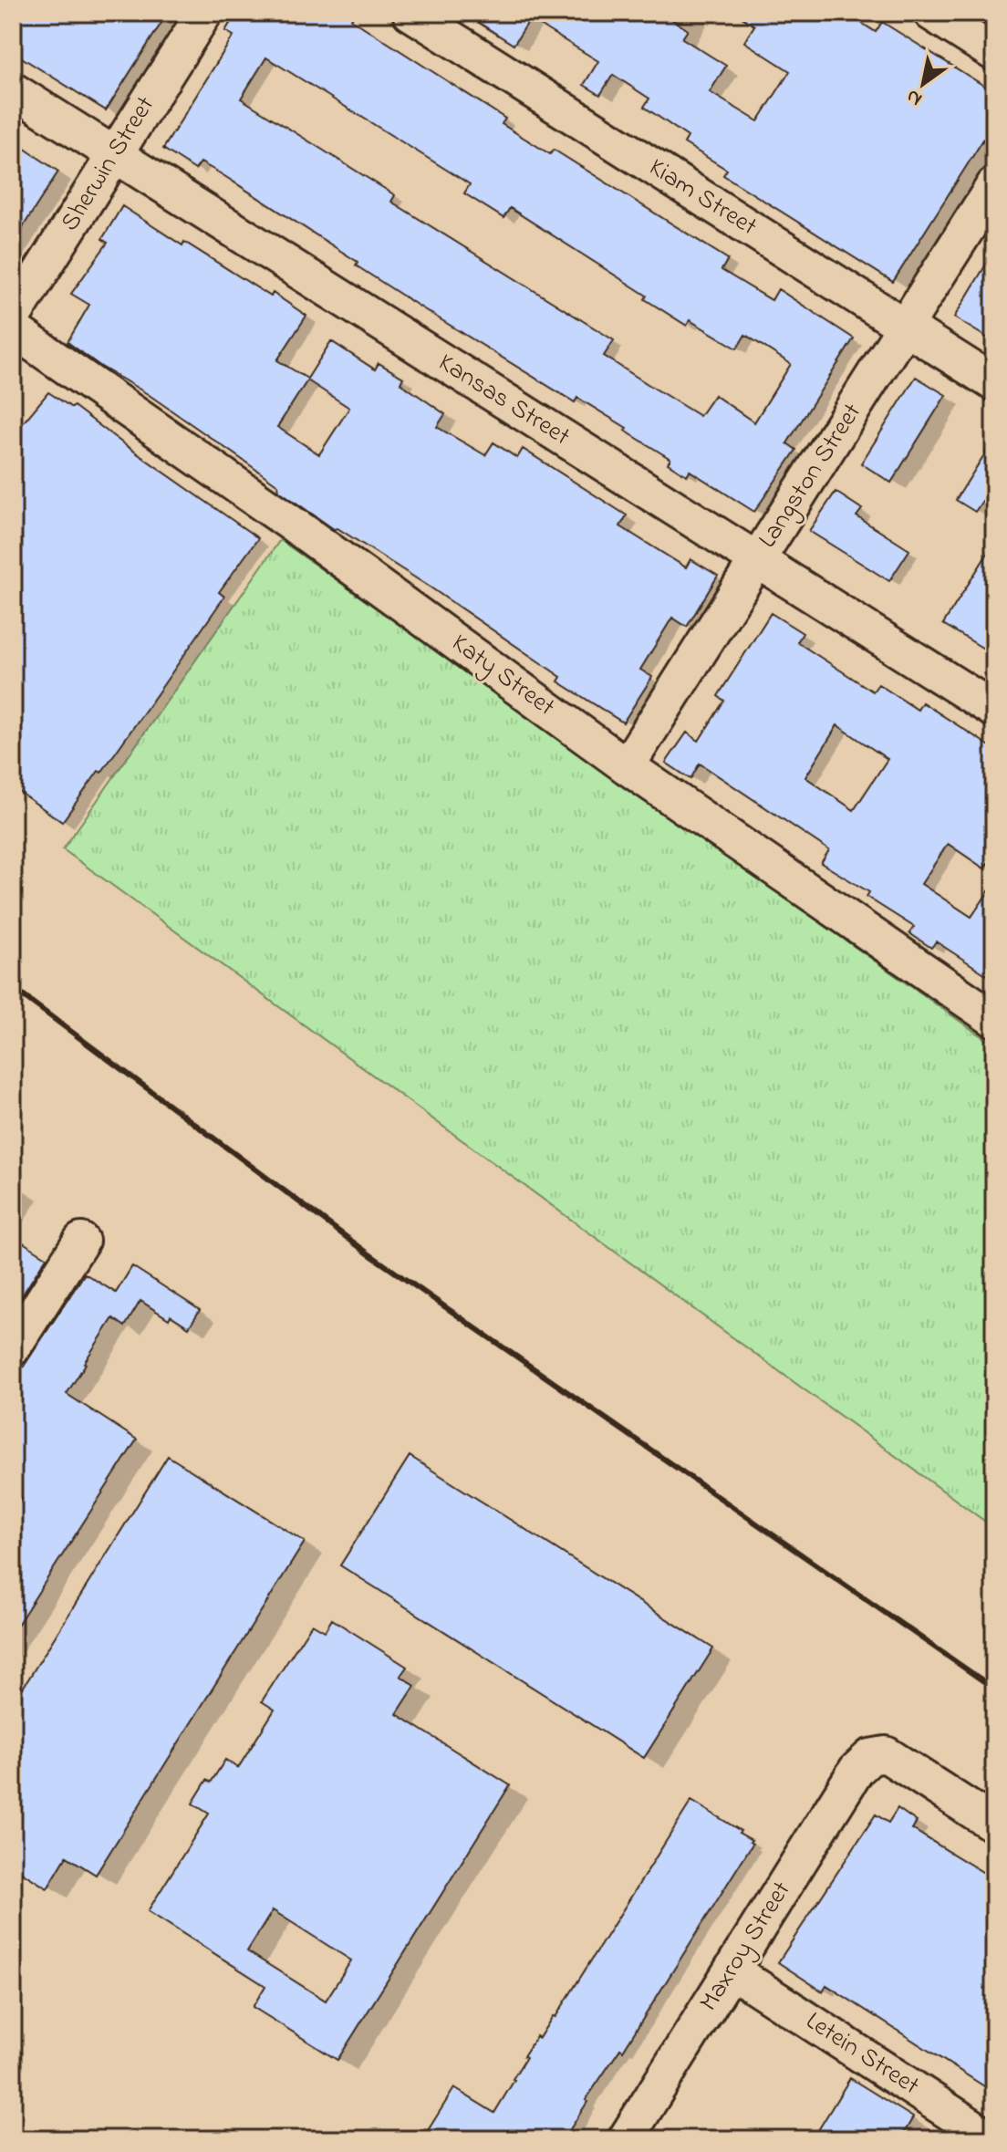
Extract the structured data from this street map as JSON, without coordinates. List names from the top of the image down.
{
  "streets": {
    "street": [
      "Sherwin Street",
      "Kiam Street",
      "Kansas Street",
      "Langston Street",
      "Katy Street",
      "Maxroy Street",
      "Letein Street"
    ]
  },
  "crossings": [
    ["Sherwin Street", "Kansas Street"],
    ["Kiam Street", "Langston Street"],
    ["Kansas Street", "Langston Street"],
    ["Langston Street", "Katy Street"],
    ["Maxroy Street", "Letein Street"]
  ],
  "north": "bottom left"
}
